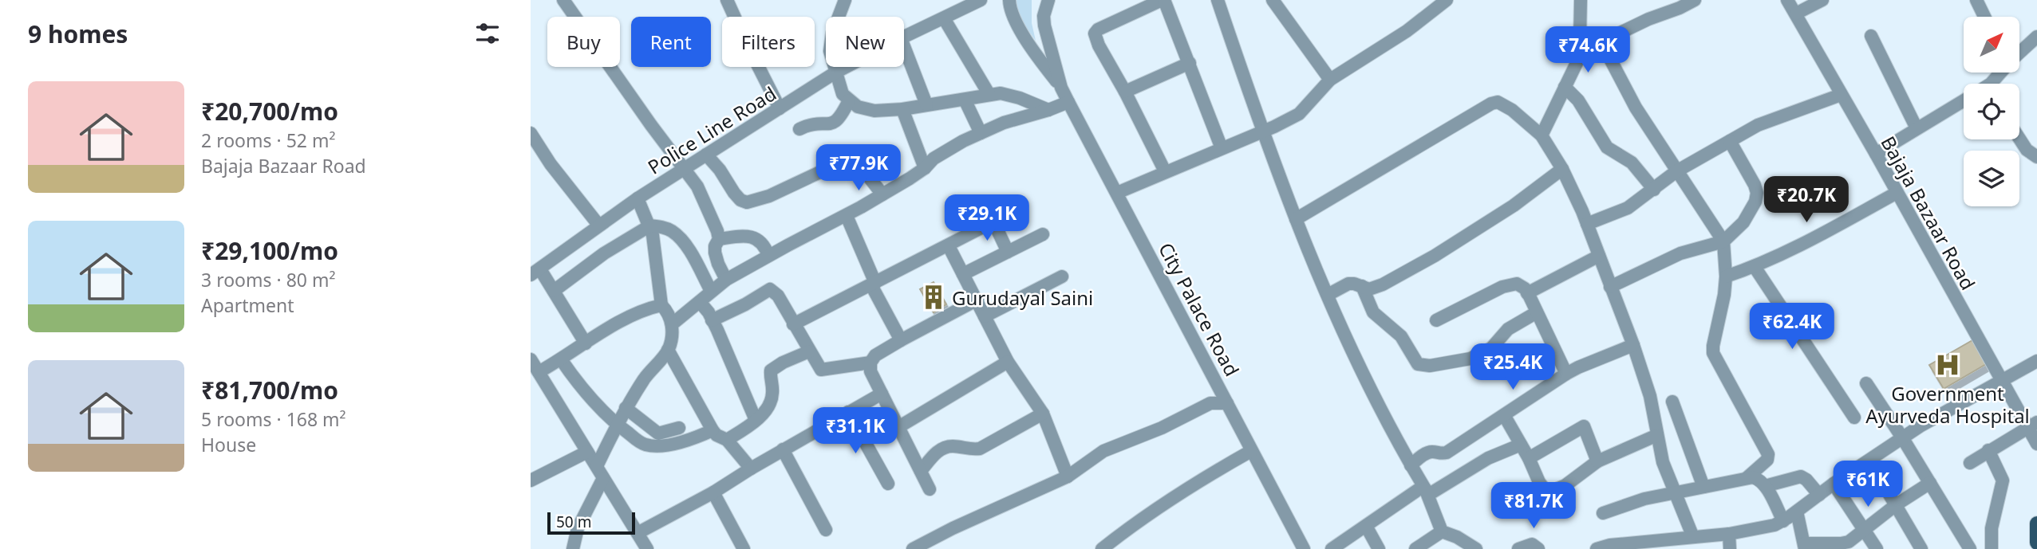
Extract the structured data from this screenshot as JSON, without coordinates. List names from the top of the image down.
{
  "streets": {
    "street": ["Police Line Road", "Bajaja Bazaar Road", "City Palace Road"]
  },
  "places": {
    "building": ["Gurudayal Saini"],
    "hospital": ["Government Ayurveda Hospital"]
  },
  "scale_bar": "50 m",
  "north": "top right",
  "page": {
    "heading": "9 homes",
    "chip": [
      "Buy",
      "Rent",
      "Filters",
      "New"
    ],
    "price": [
      "₹74.6K",
      "₹77.9K",
      "₹20.7K",
      "₹29.1K",
      "₹62.4K",
      "₹25.4K",
      "₹31.1K",
      "₹61K",
      "₹81.7K"
    ],
    "list": [
      {
        "name": "₹20,700/mo",
        "note": "2 rooms · 52 m² · Bajaja Bazaar Road"
      },
      {
        "name": "₹29,100/mo",
        "note": "3 rooms · 80 m² · Apartment"
      },
      {
        "name": "₹81,700/mo",
        "note": "5 rooms · 168 m² · House"
      }
    ],
    "scale": "50 m"
  }
}
